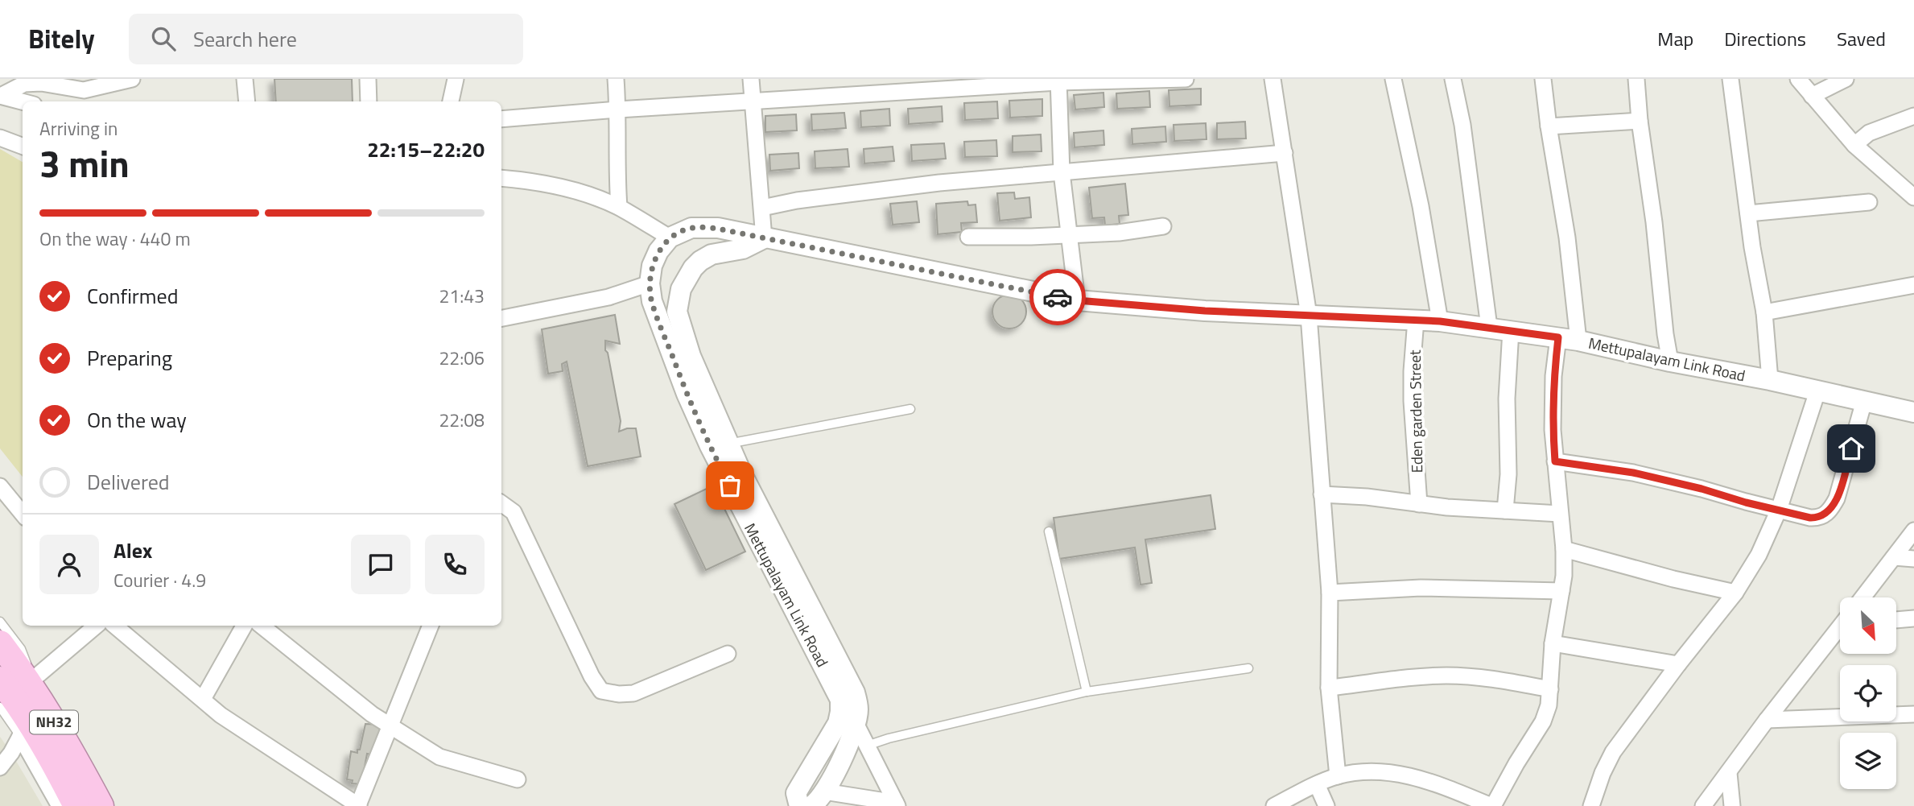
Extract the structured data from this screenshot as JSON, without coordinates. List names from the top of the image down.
{
  "streets": {
    "highway": ["NH32"],
    "street": ["Mettupalayam Link Road", "Eden garden Street"]
  },
  "crossings": [
    ["Mettupalayam Link Road", "Eden garden Street"]
  ],
  "north": "bottom right",
  "page": {
    "header": "Bitely",
    "search": "Search here",
    "nav": ["Map", "Directions", "Saved"],
    "heading": ["3 min", "Arriving in", "22:15–22:20"],
    "panel": ["Alex", "Courier · 4.9"],
    "bar": "On the way · 440 m",
    "list": [
      ["Confirmed", "21:43"],
      ["Preparing", "22:06"],
      ["On the way", "22:08"],
      "Delivered"
    ]
  }
}
